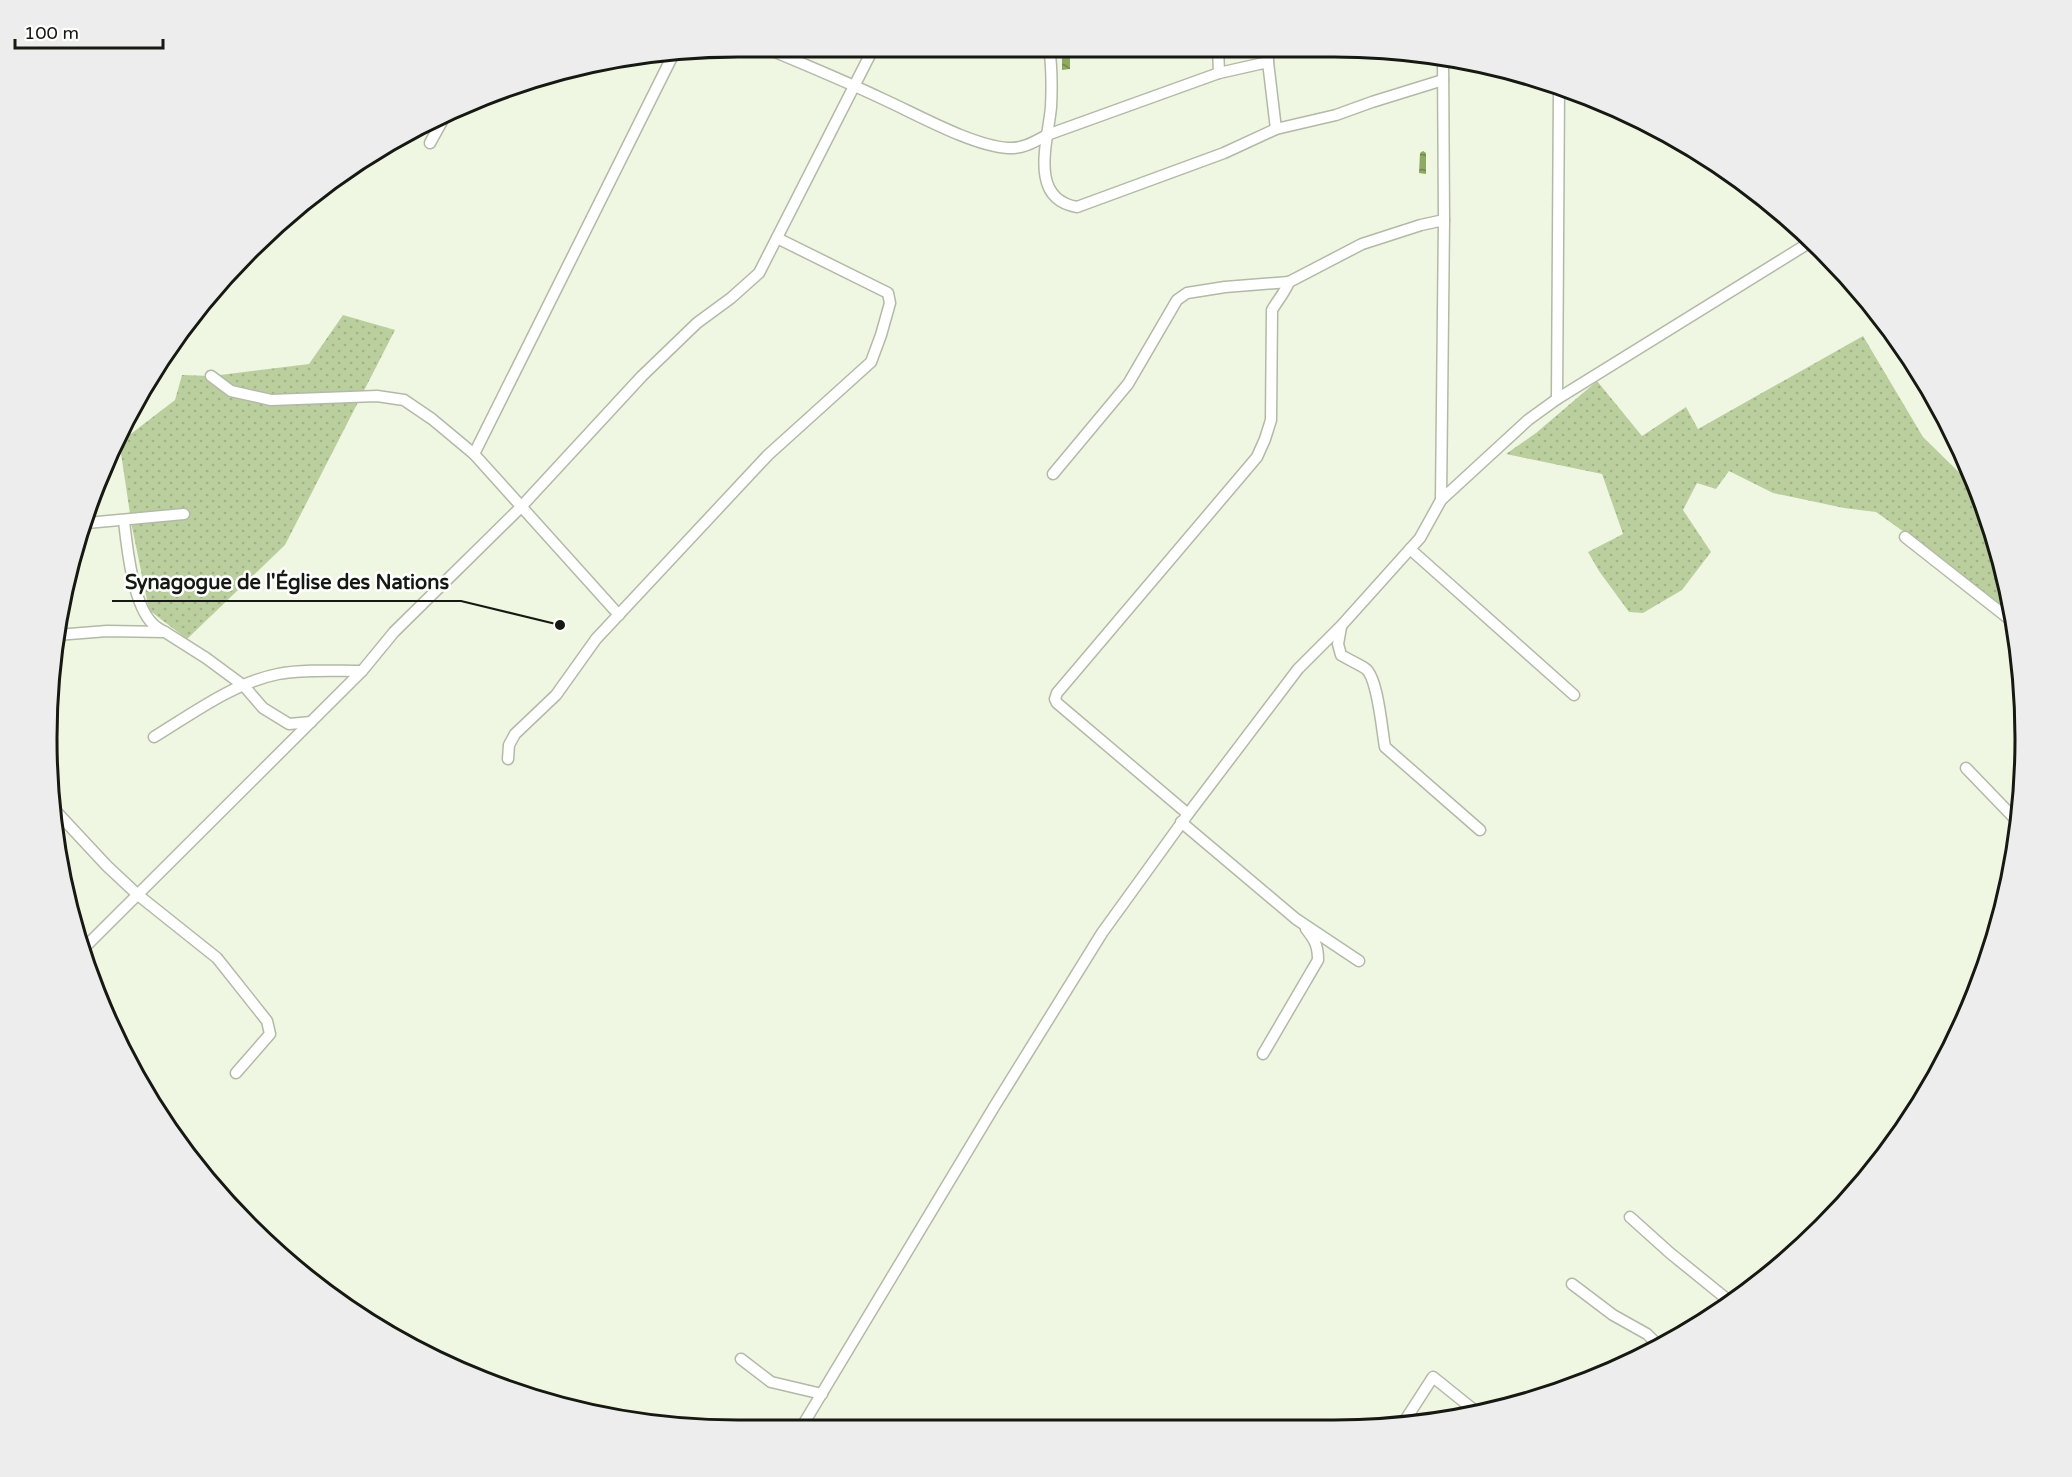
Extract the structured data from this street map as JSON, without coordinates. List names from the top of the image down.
{
  "places": ["Synagogue de l'Église des Nations"],
  "scale_bar": "100 m"
}
